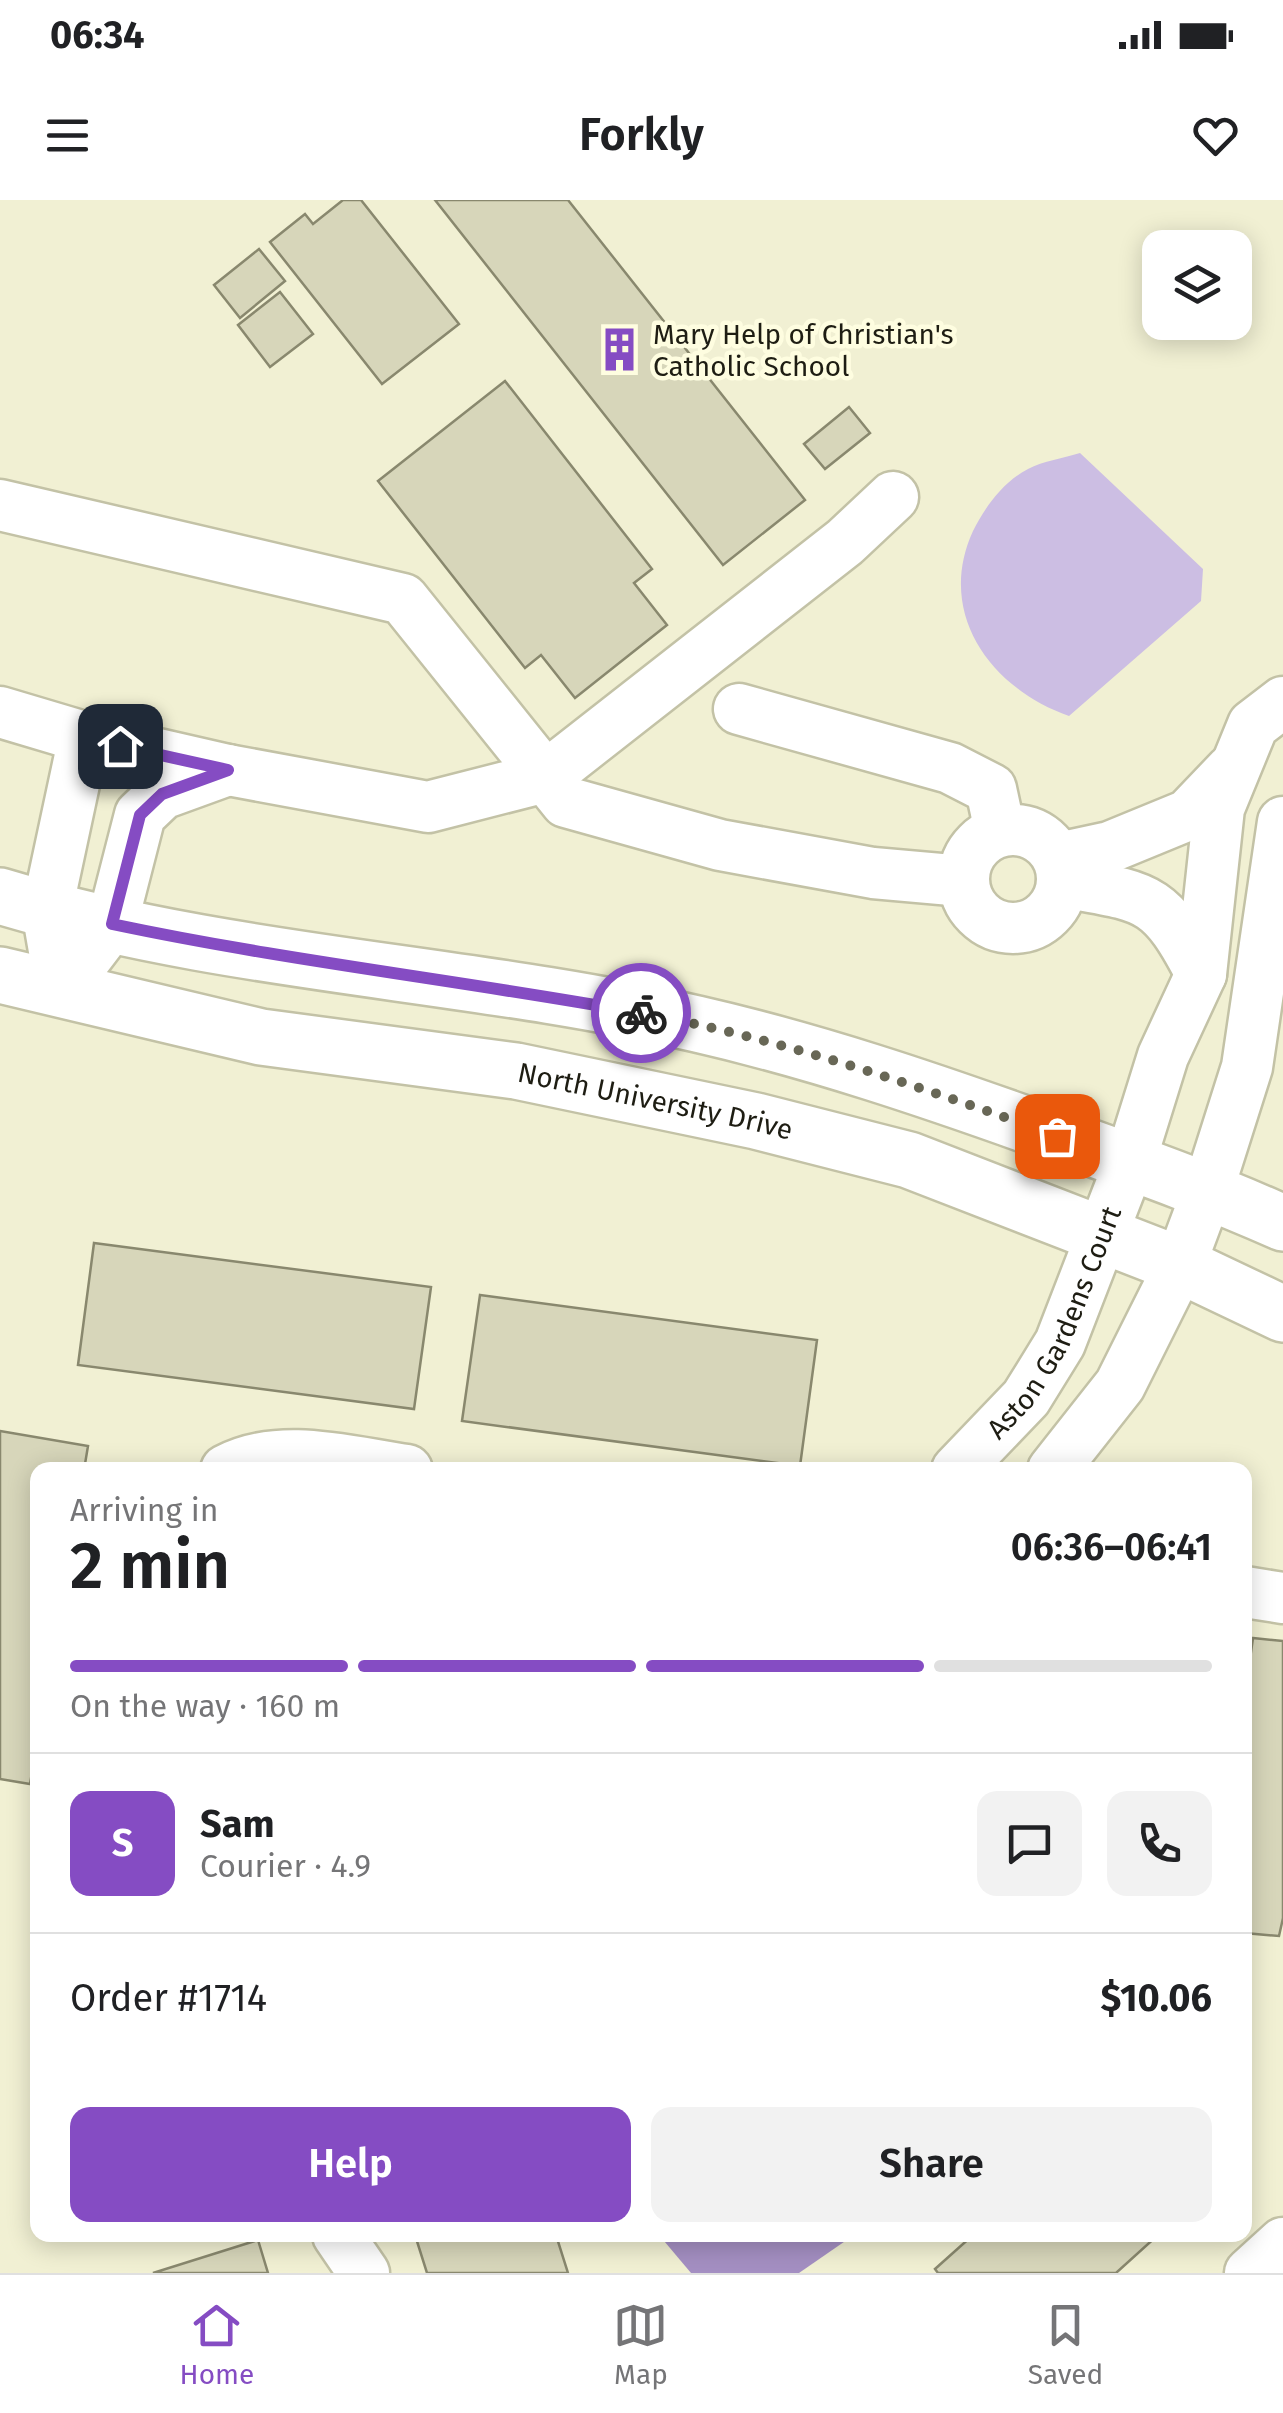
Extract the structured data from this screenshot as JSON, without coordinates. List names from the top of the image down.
{
  "streets": {
    "main road": ["North University Drive"],
    "street": ["Aston Gardens Court"]
  },
  "crossings": [
    ["North University Drive", "Aston Gardens Court"]
  ],
  "places": {
    "building": ["Mary Help of Christian's Catholic School"]
  },
  "page": {
    "status": "06:34",
    "header": "Forkly",
    "heading": ["2 min", "Arriving in", "06:36–06:41"],
    "panel": [
      "Sam",
      "Courier · 4.9",
      "Order #1714",
      "$10.06"
    ],
    "bar": "On the way · 160 m",
    "round": "S",
    "buttons": ["Help", "Share"],
    "tabs": ["Home", "Map", "Saved"]
  }
}
